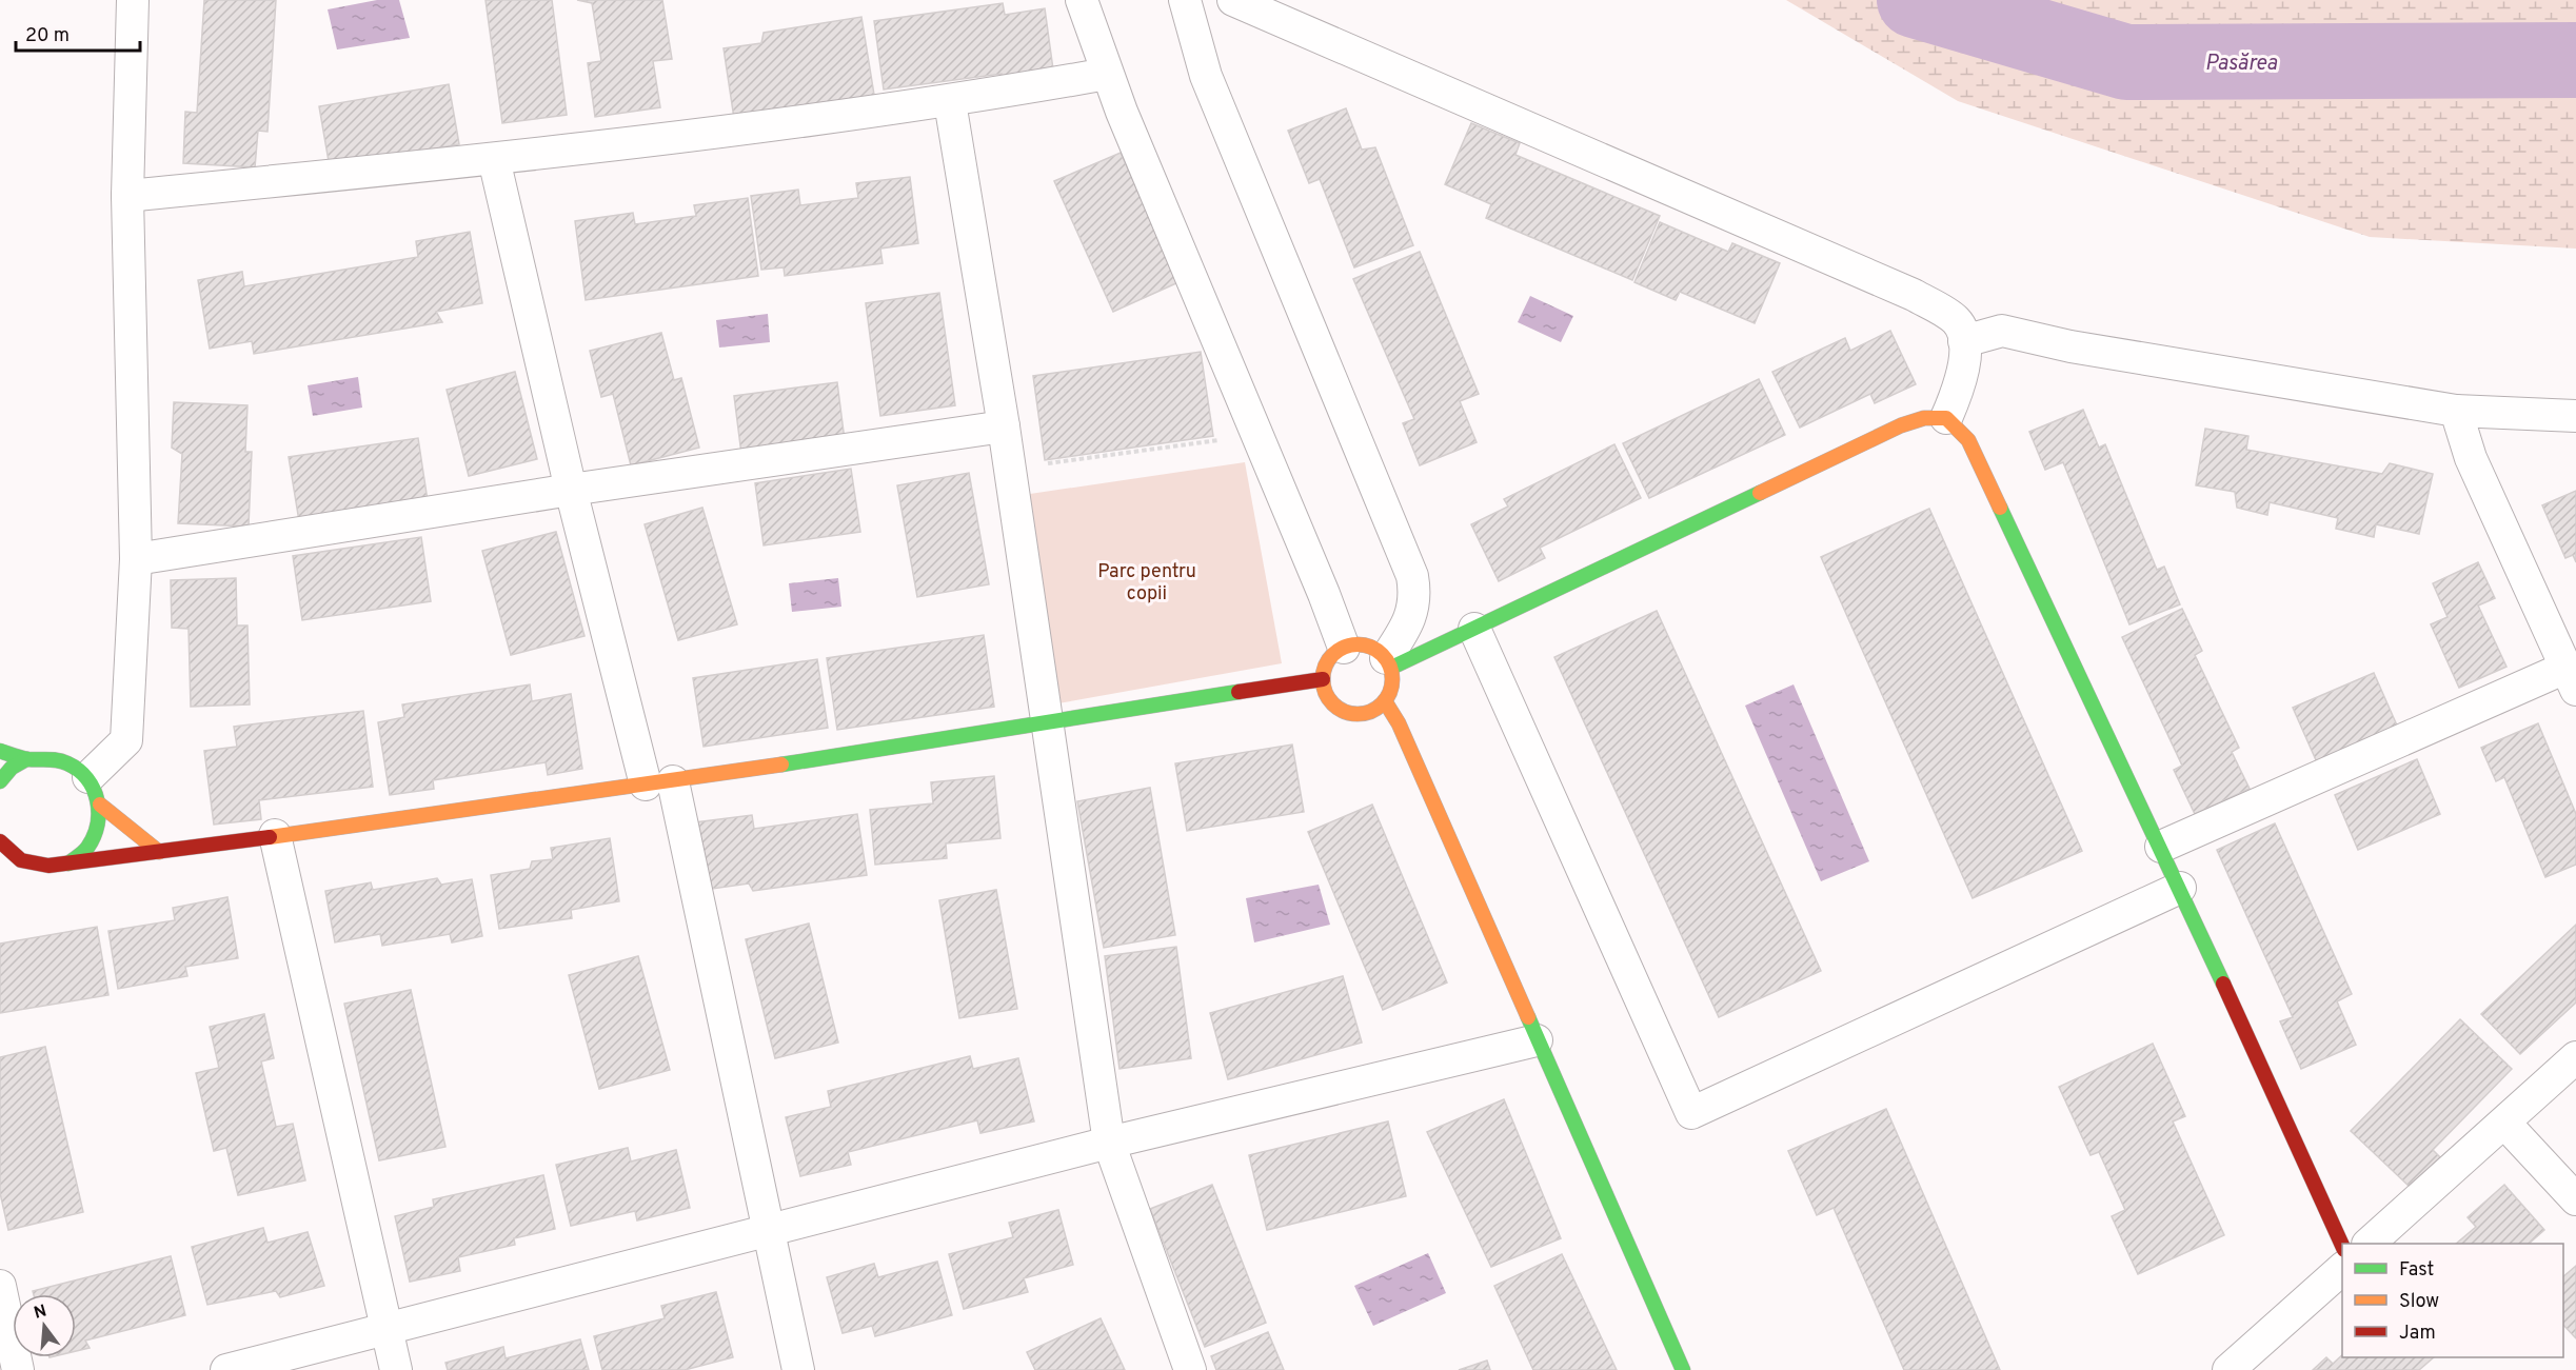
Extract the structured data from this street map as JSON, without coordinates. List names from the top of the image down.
{
  "water": ["Pasărea"],
  "parks": ["Parc pentru copii"],
  "legend": ["Fast", "Slow", "Jam"],
  "scale_bar": "20 m",
  "north": "top"
}
